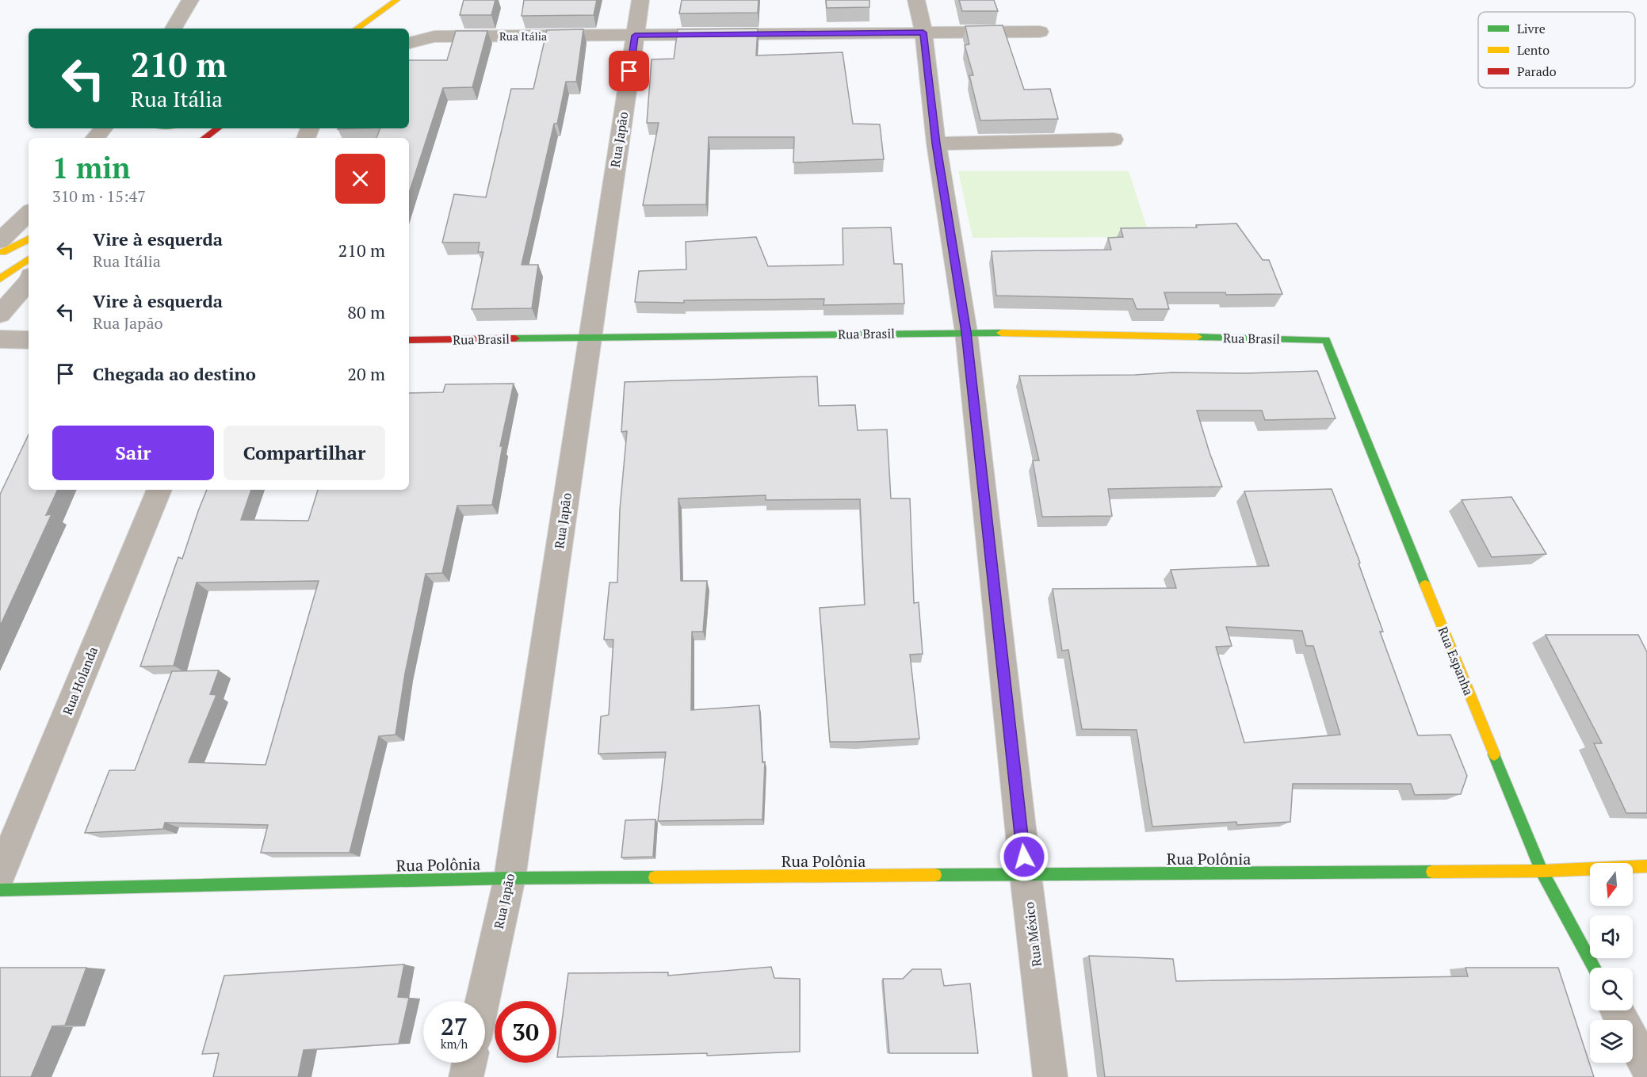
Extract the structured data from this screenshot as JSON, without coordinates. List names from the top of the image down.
{
  "streets": {
    "main road": ["Rua Brasil", "Rua Espanha", "Rua Polônia"],
    "street": [
      "Rua Itália",
      "Rua Japão",
      "Rua Holanda",
      "Rua México"
    ]
  },
  "crossings": [
    ["Rua Itália", "Rua Japão"],
    ["Rua Itália", "Rua México"],
    ["Rua Japão", "Rua Brasil"],
    ["Rua Japão", "Rua Polônia"],
    ["Rua Brasil", "Rua Espanha"],
    ["Rua Brasil", "Rua México"],
    ["Rua Espanha", "Rua Polônia"],
    ["Rua Polônia", "Rua México"]
  ],
  "legend": ["Livre", "Lento", "Parado"],
  "north": "bottom",
  "page": {
    "turn": ["210 m", "Rua Itália"],
    "heading": ["1 min", "310 m · 15:47"],
    "list": [
      {
        "name": "Vire à esquerda",
        "note": "Rua Itália",
        "value": "210 m"
      },
      {
        "name": "Vire à esquerda",
        "note": "Rua Japão",
        "value": "80 m"
      },
      {
        "name": "Chegada ao destino",
        "value": "20 m"
      }
    ],
    "buttons": ["Sair", "Compartilhar"],
    "speed": "27 km/h",
    "limit": "30"
  }
}
